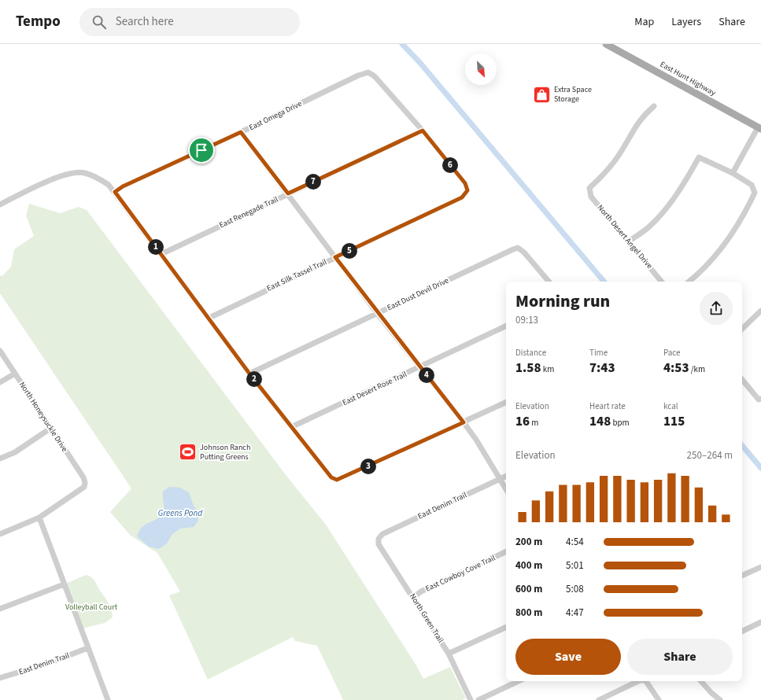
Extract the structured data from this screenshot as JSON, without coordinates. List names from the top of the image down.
{
  "streets": {
    "main road": ["East Hunt Highway"],
    "street": [
      "East Omega Drive",
      "East Renegade Trail",
      "North Desert Angel Drive",
      "East Silk Tassel Trail",
      "East Dust Devil Drive",
      "East Desert Rose Trail",
      "North Honeysuckle Drive",
      "East Denim Trail",
      "East Cowboy Cove Trail",
      "North Green Trail"
    ]
  },
  "crossings": [
    ["East Omega Drive", "East Renegade Trail"],
    ["East Omega Drive", "East Silk Tassel Trail"],
    ["East Renegade Trail", "East Silk Tassel Trail"],
    ["East Denim Trail", "North Green Trail"],
    ["East Cowboy Cove Trail", "North Green Trail"]
  ],
  "water": ["Greens Pond"],
  "parks": ["Volleyball Court"],
  "places": {
    "shop": ["Extra Space Storage"],
    "sports": ["Johnson Ranch Putting Greens"]
  },
  "north": "bottom right",
  "page": {
    "header": "Tempo",
    "search": "Search here",
    "nav": ["Map", "Layers", "Share"],
    "pins": [
      "6",
      "7",
      "1",
      "5",
      "4",
      "2",
      "3"
    ],
    "heading": ["Morning run", "09:13"],
    "stats": [
      ["Distance", "1.58 km"],
      ["Time", "7:43"],
      ["Pace", "4:53 /km"],
      ["Elevation", "16 m"],
      ["Heart rate", "148 bpm"],
      ["kcal", "115"]
    ],
    "chart": ["Elevation", "250–264 m"],
    "list": [
      {
        "name": "200 m",
        "note": "4:54"
      },
      {
        "name": "400 m",
        "note": "5:01"
      },
      {
        "name": "600 m",
        "note": "5:08"
      },
      {
        "name": "800 m",
        "note": "4:47"
      }
    ],
    "buttons": ["Save", "Share"]
  }
}
